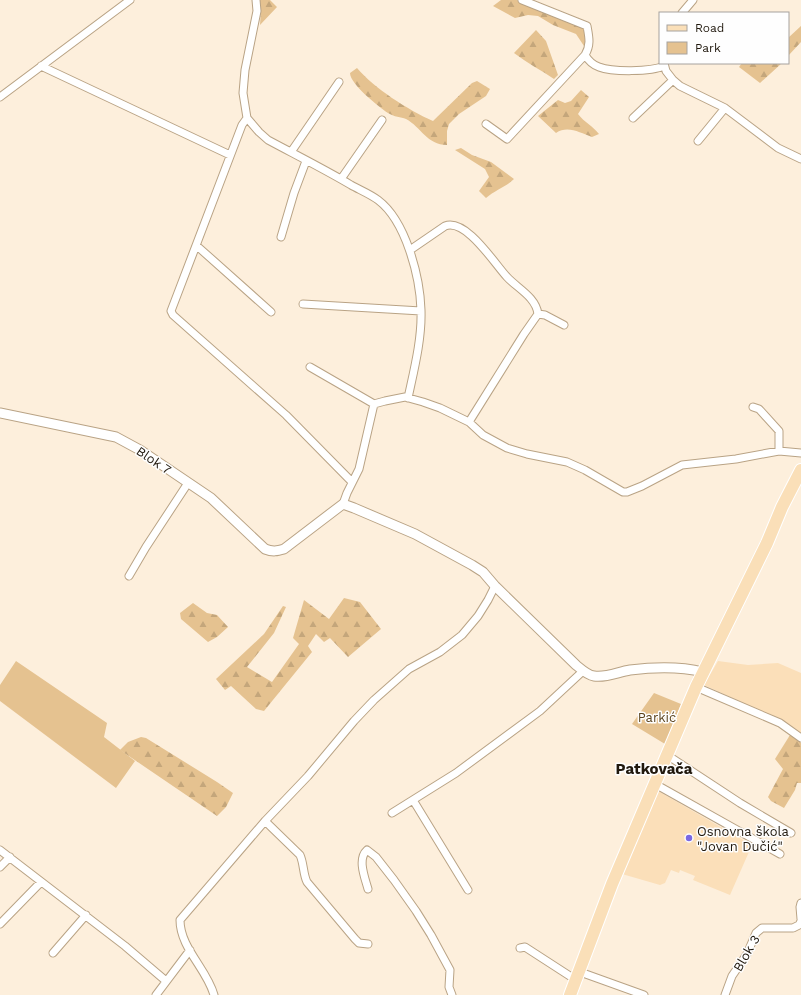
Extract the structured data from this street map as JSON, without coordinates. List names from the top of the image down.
{
  "streets": {
    "street": ["Blok 7", "Blok 3"]
  },
  "districts": ["Patkovača"],
  "parks": ["Parkić"],
  "places": ["Osnovna škola \"Jovan Dučić\""],
  "legend": ["Road", "Park"]
}
